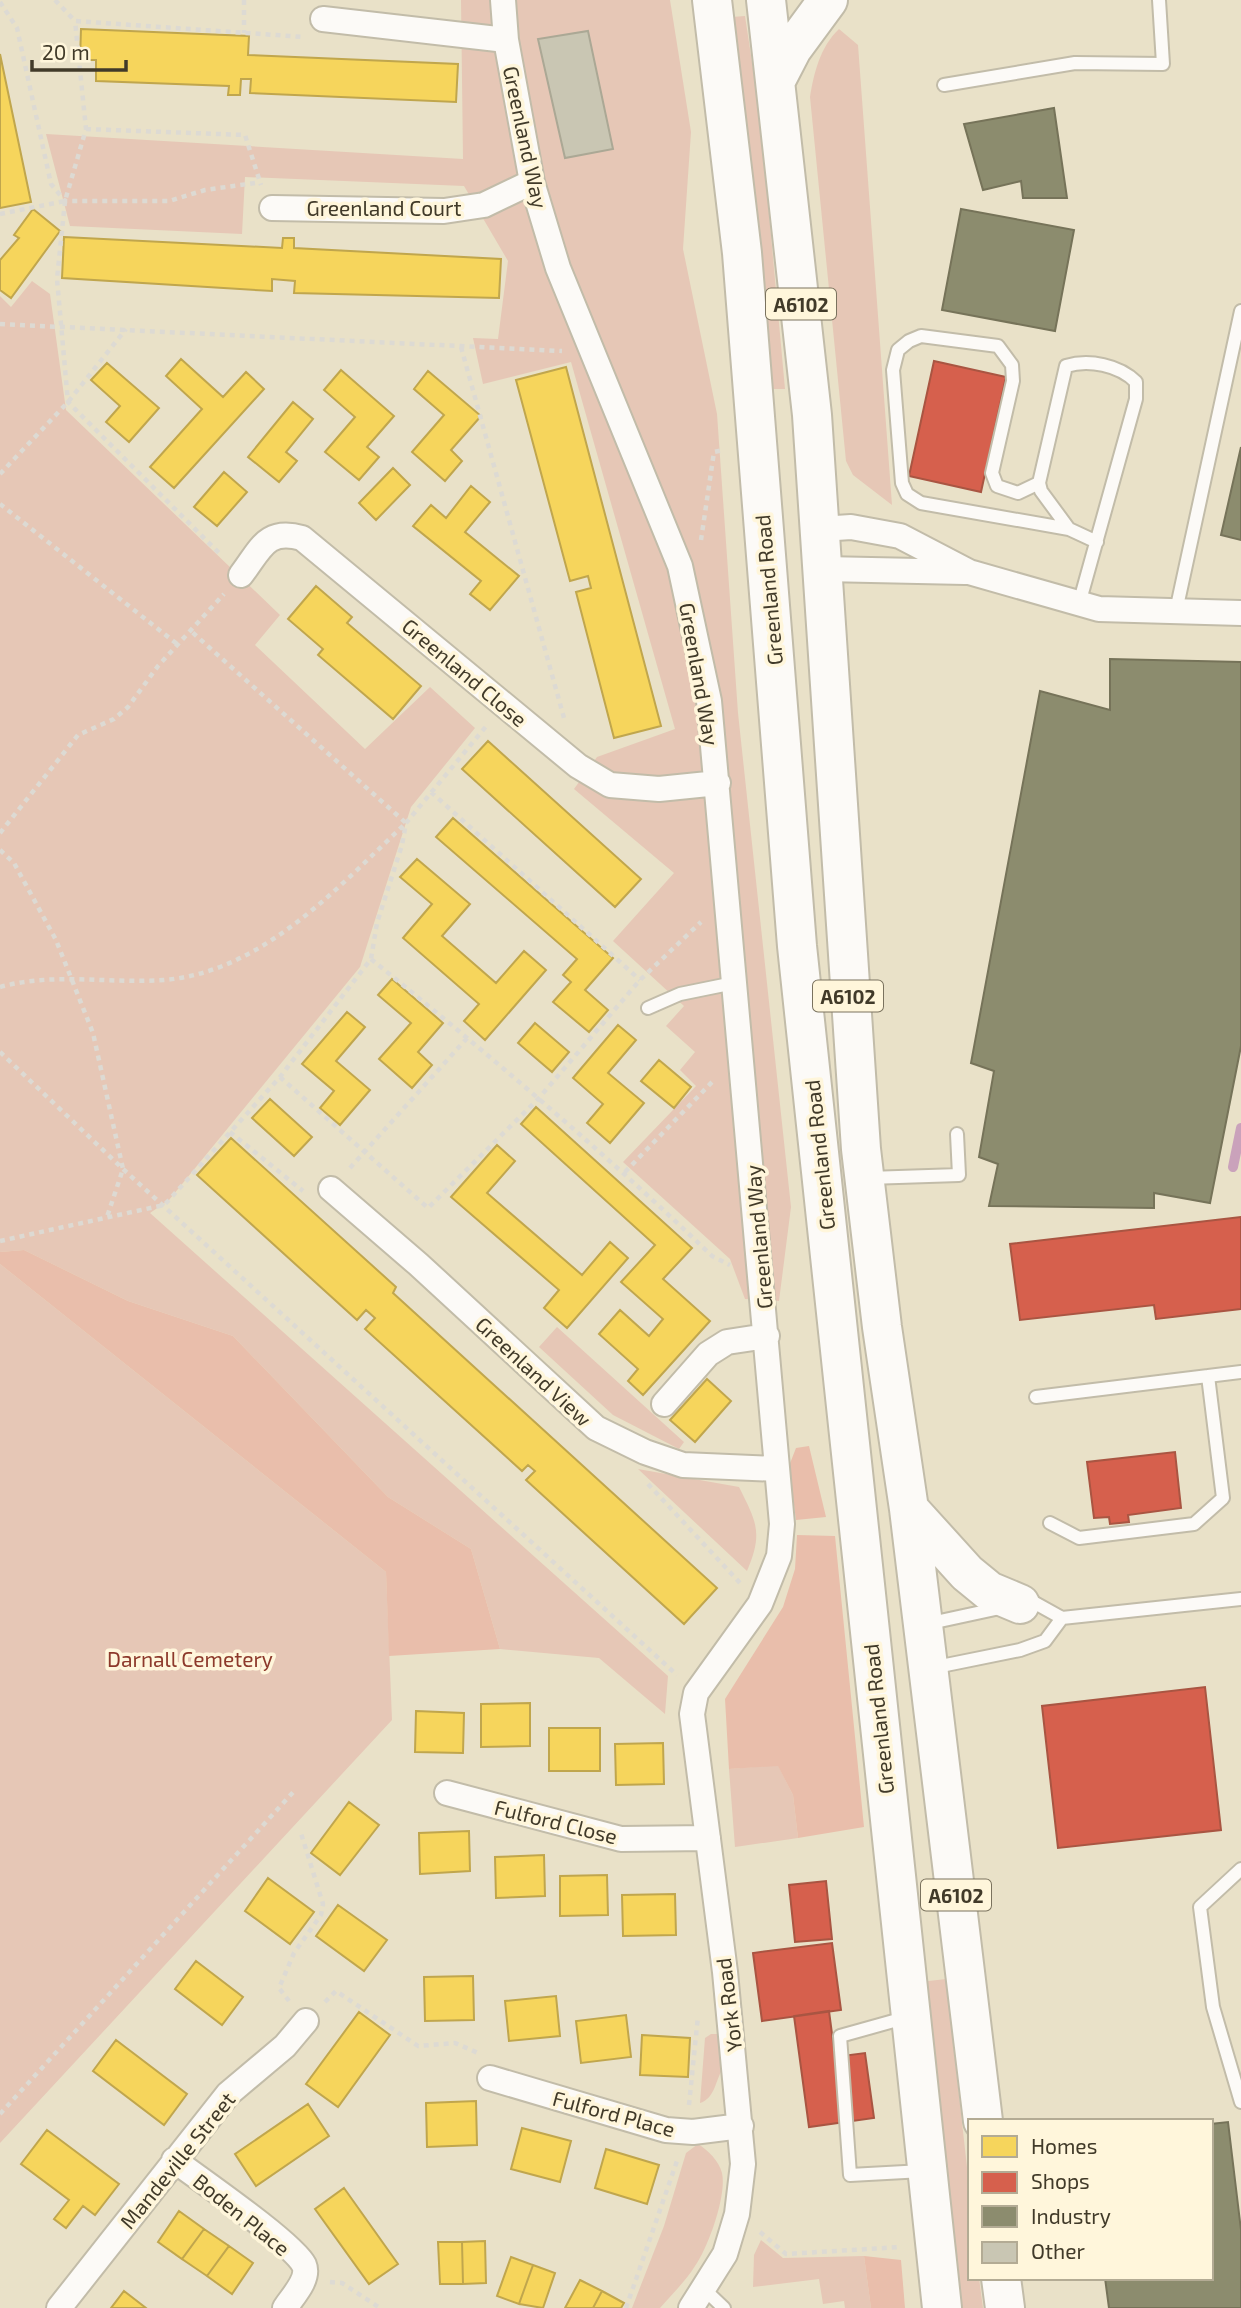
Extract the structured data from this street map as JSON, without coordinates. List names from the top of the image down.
{
  "streets": {
    "highway": ["A6102", "Greenland Road"],
    "street": [
      "Greenland Way",
      "Greenland Court",
      "Greenland Close",
      "Greenland View",
      "Fulford Close",
      "York Road",
      "Fulford Place",
      "Mandeville Street",
      "Boden Place"
    ]
  },
  "crossings": [
    ["Greenland Way", "Greenland Court"],
    ["Greenland Way", "Greenland Close"],
    ["Greenland Way", "Greenland View"],
    ["Greenland Way", "York Road"],
    ["Fulford Close", "York Road"],
    ["York Road", "Fulford Place"],
    ["Mandeville Street", "Boden Place"]
  ],
  "parks": ["Darnall Cemetery"],
  "legend": [
    "Homes",
    "Shops",
    "Industry",
    "Other"
  ],
  "scale_bar": "20 m"
}
